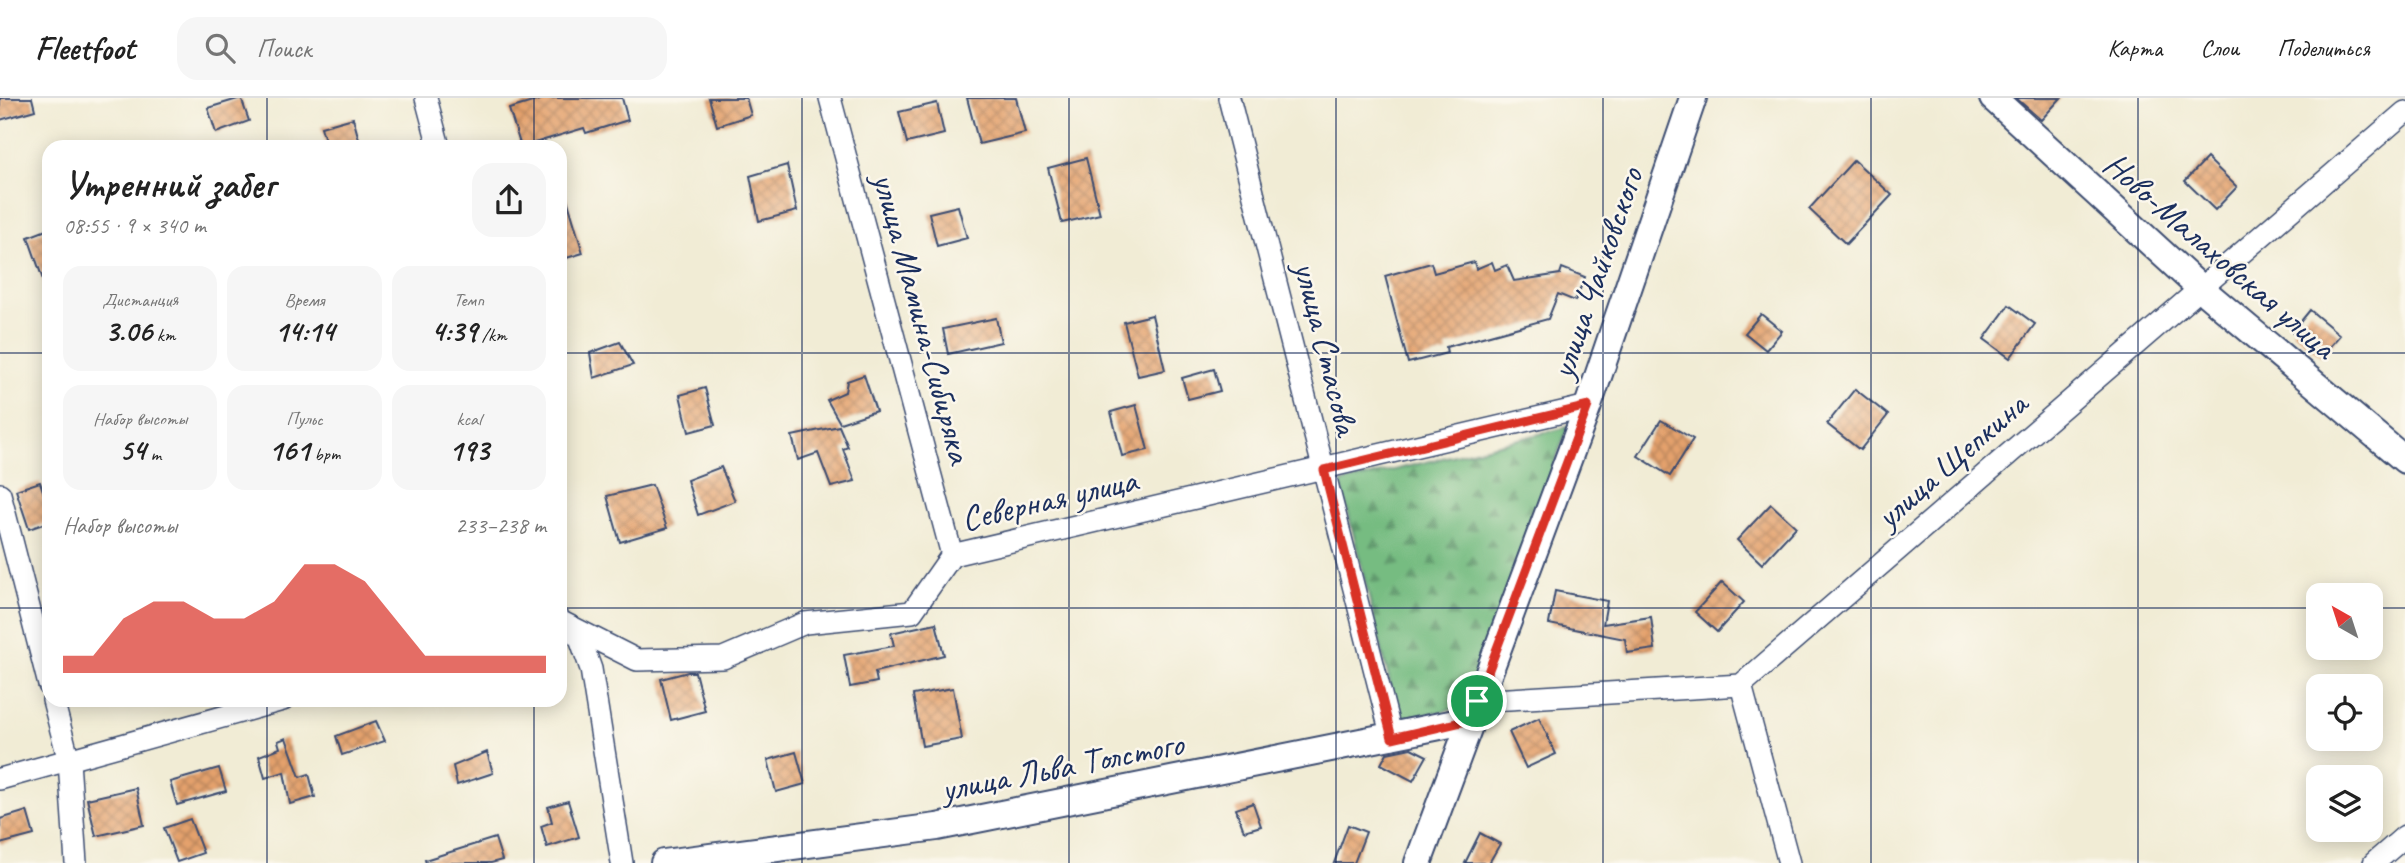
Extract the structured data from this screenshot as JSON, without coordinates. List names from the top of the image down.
{
  "streets": {
    "street": [
      "Ново-Малаховская улица",
      "улица Чайковского",
      "улица Мамина-Сибиряка",
      "улица Стасова",
      "улица Щепкина",
      "Северная улица",
      "улица Льва Толстого"
    ]
  },
  "crossings": [
    ["Ново-Малаховская улица", "улица Щепкина"],
    ["улица Чайковского", "Северная улица"],
    ["улица Чайковского", "улица Льва Толстого"],
    ["улица Мамина-Сибиряка", "Северная улица"],
    ["улица Стасова", "Северная улица"],
    ["улица Стасова", "улица Льва Толстого"]
  ],
  "north": "top left",
  "page": {
    "header": "Fleetfoot",
    "search": "Поиск",
    "nav": ["Карта", "Слои", "Поделиться"],
    "heading": ["Утренний забег", "08:55 · 9 × 340 m"],
    "stats": [
      ["Дистанция", "3.06 km"],
      ["Время", "14:14"],
      ["Темп", "4:39 /km"],
      ["Набор высоты", "54 m"],
      ["Пульс", "161 bpm"],
      ["kcal", "193"]
    ],
    "chart": ["Набор высоты", "233–238 m"]
  }
}
